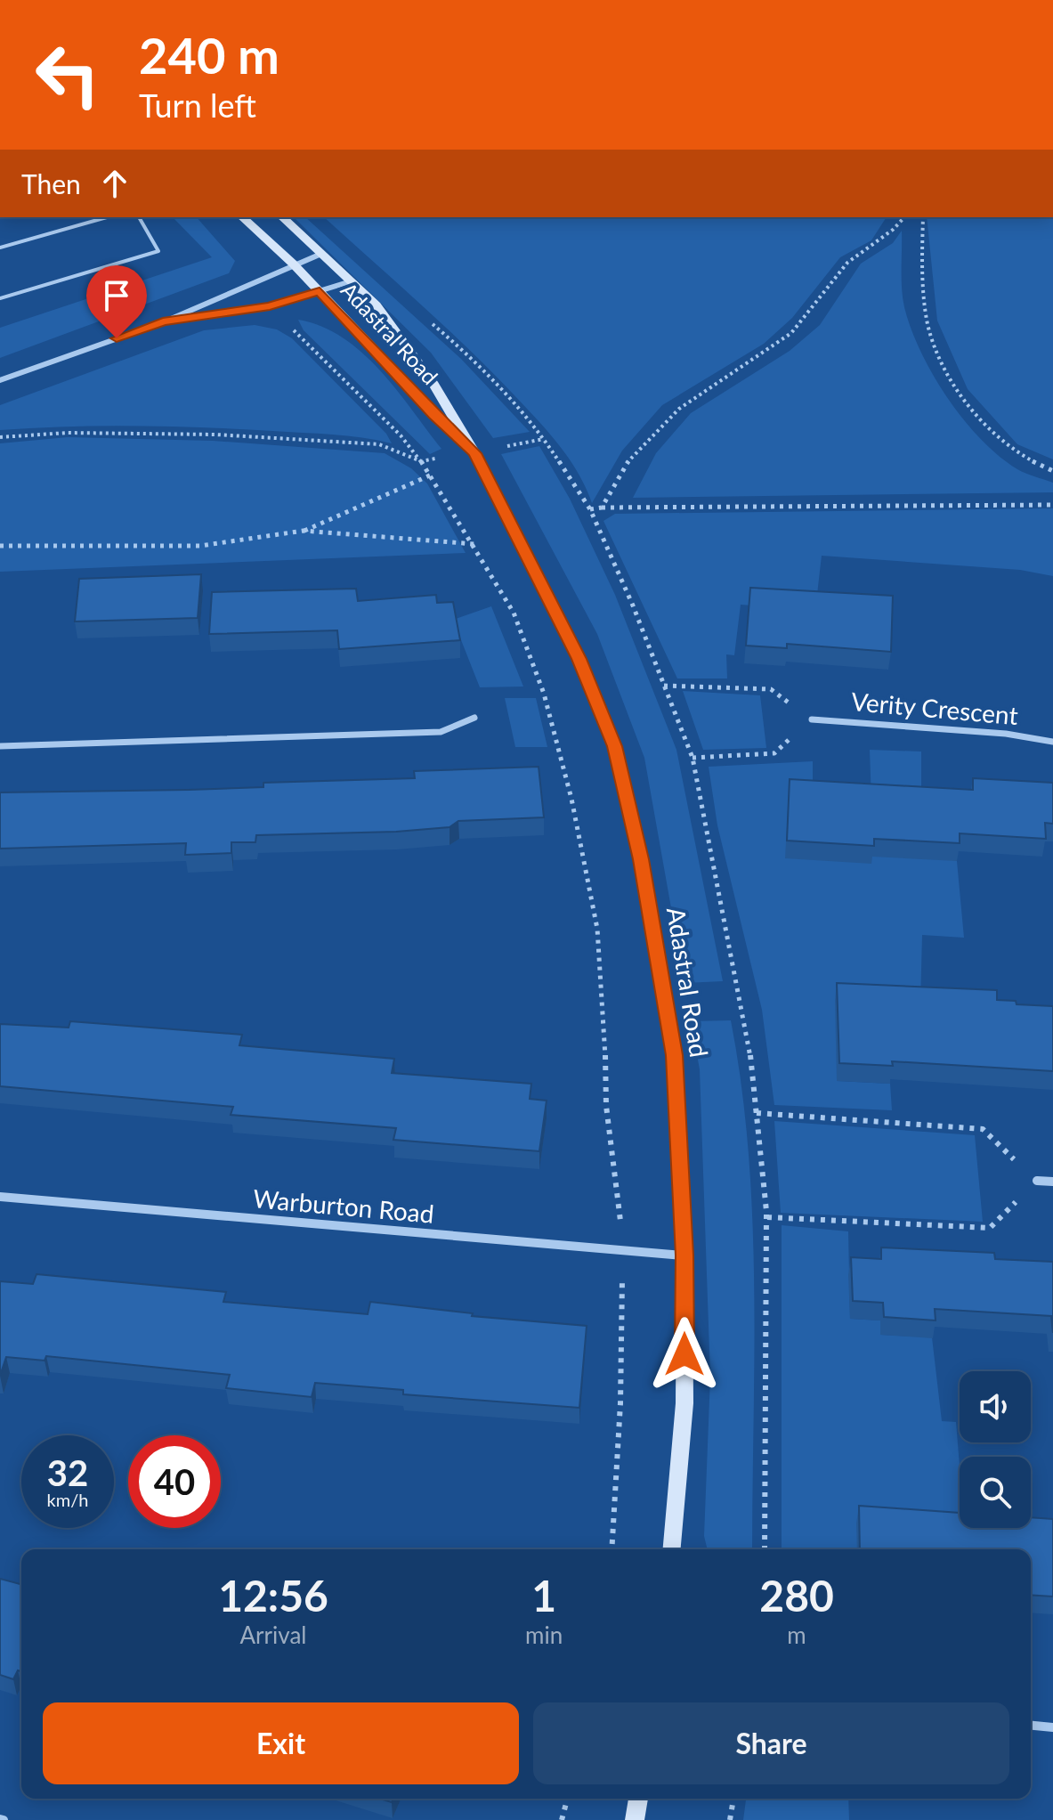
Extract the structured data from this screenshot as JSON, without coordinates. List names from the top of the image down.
{
  "streets": {
    "street": ["Adastral Road", "Verity Crescent", "Warburton Road"]
  },
  "crossings": [
    ["Adastral Road", "Warburton Road"]
  ],
  "page": {
    "turn": ["240 m", "Turn left"],
    "then": "Then",
    "speed": "32 km/h",
    "limit": "40",
    "eta": [
      "12:56",
      "Arrival",
      "1",
      "min",
      "280",
      "m"
    ],
    "buttons": ["Exit", "Share"]
  }
}
